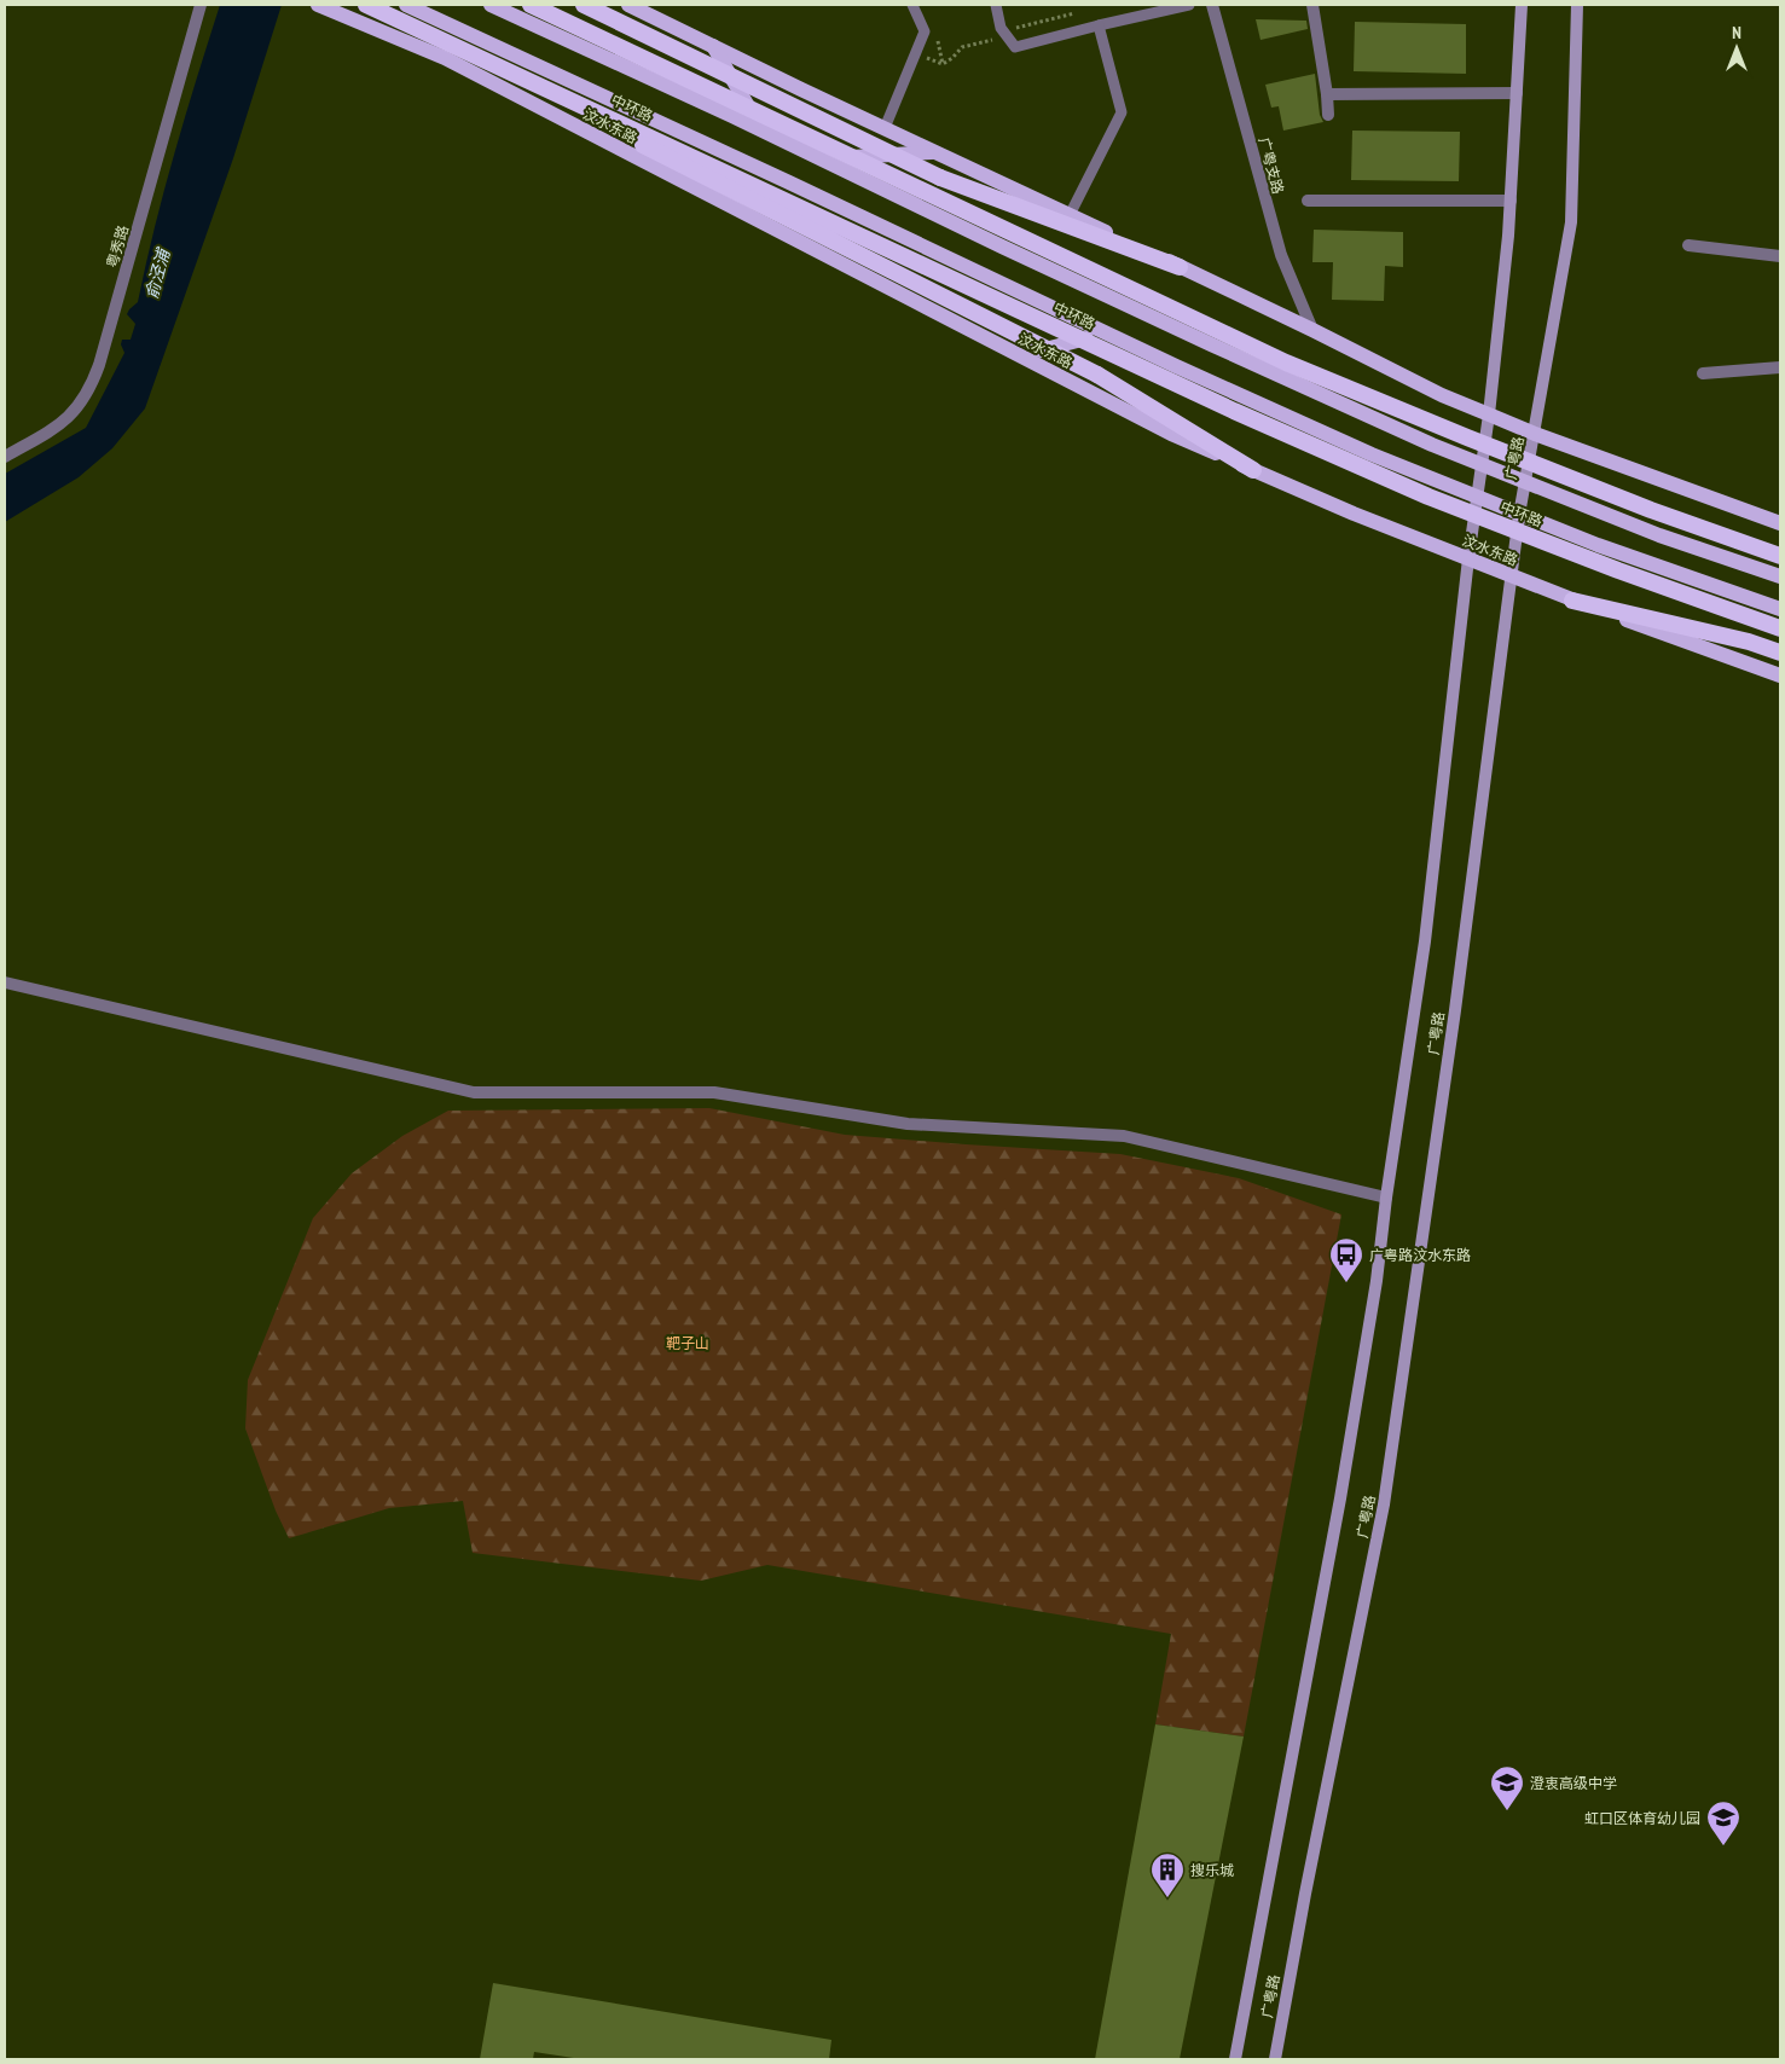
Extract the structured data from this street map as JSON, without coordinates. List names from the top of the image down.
{
  "streets": {
    "highway": ["中环路"],
    "main road": ["汶水东路", "广粤路"],
    "street": ["广粤支路", "粤秀路"]
  },
  "crossings": [
    ["汶水东路", "广粤路"]
  ],
  "water": ["俞泾浦"],
  "parks": ["靶子山"],
  "places": {
    "bus stop": ["广粤路汶水东路"],
    "school or university": ["澄衷高级中学", "虹口区体育幼儿园"],
    "building": ["搜乐城"]
  },
  "north": "top"
}
